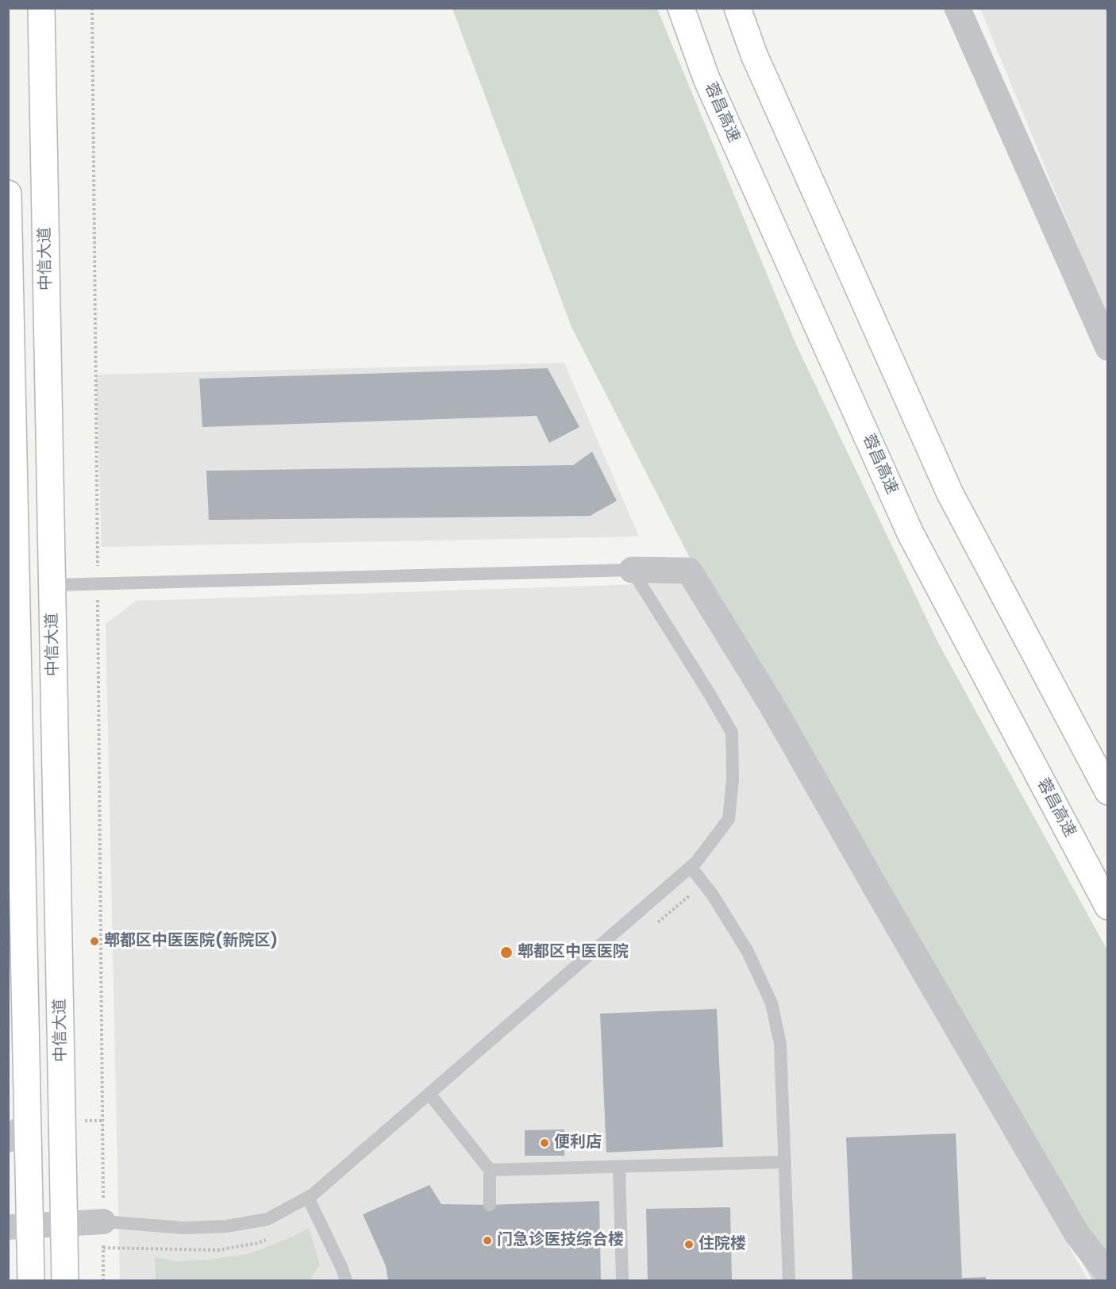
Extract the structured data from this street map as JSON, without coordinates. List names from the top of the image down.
{
  "streets": {
    "main road": ["蓉昌高速", "中信大道"]
  },
  "places": [
    "郫都区中医医院(新院区)",
    "郫都区中医医院",
    "便利店",
    "门急诊医技综合楼",
    "住院楼"
  ]
}
